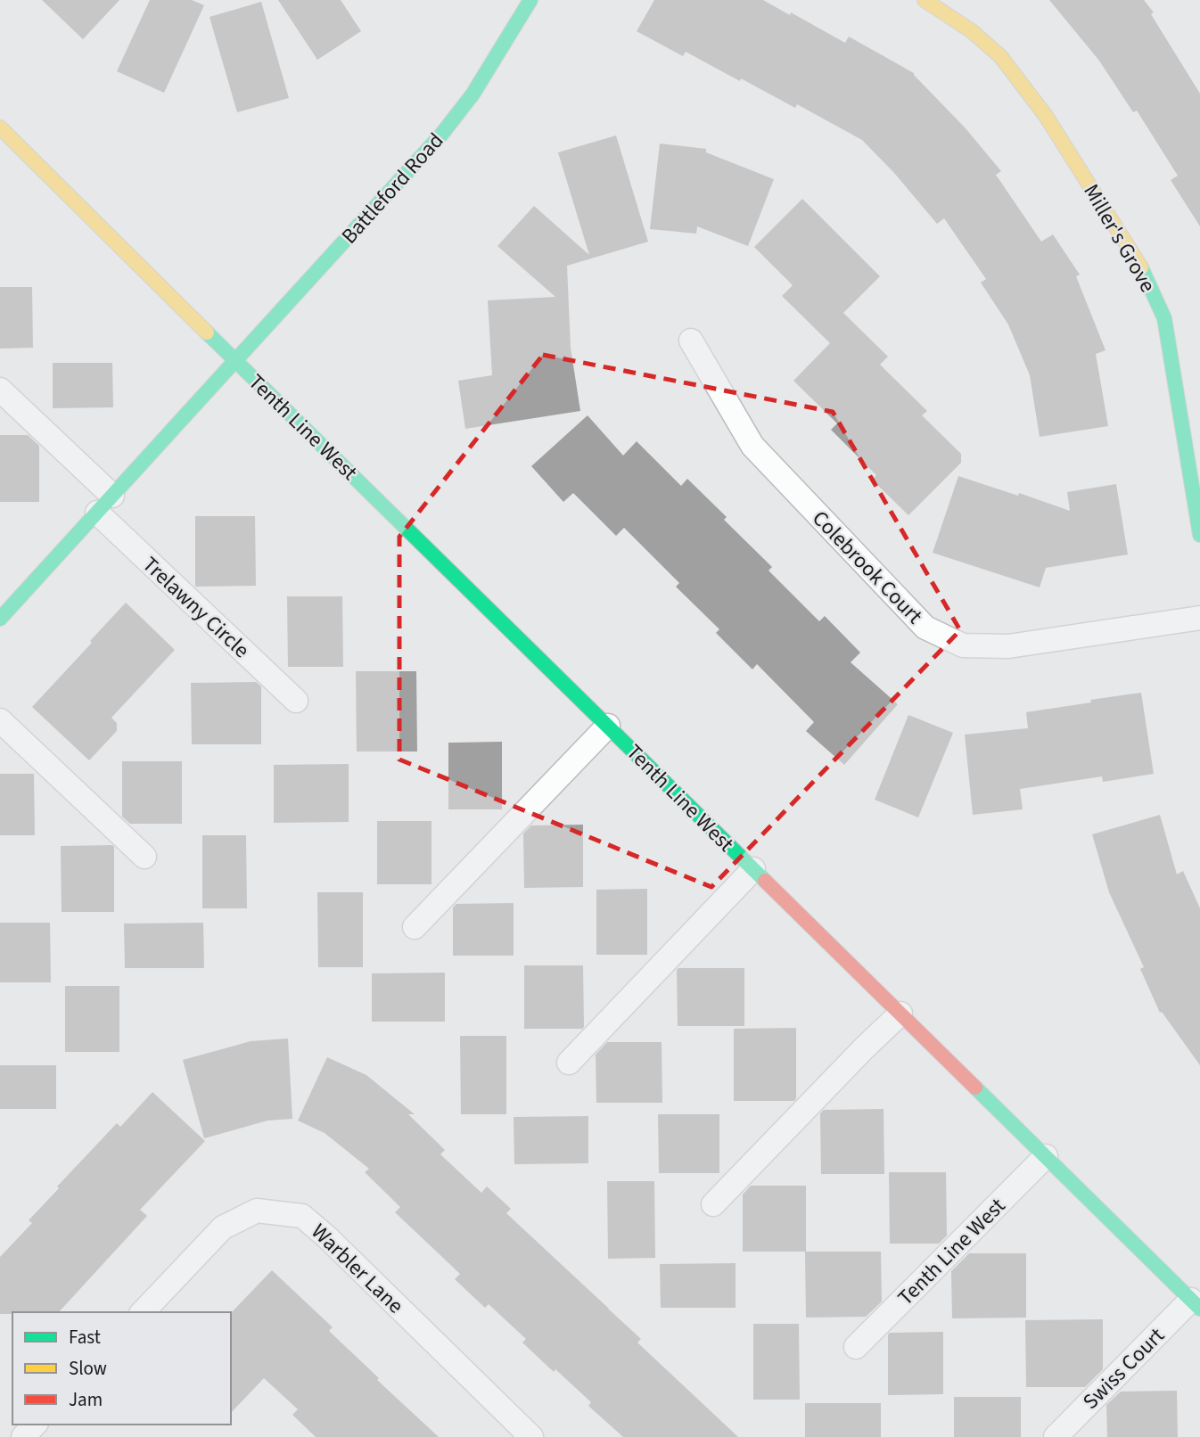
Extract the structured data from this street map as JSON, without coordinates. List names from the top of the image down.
{
  "streets": {
    "street": [
      "Battleford Road",
      "Miller's Grove",
      "Tenth Line West",
      "Colebrook Court",
      "Trelawny Circle",
      "Warbler Lane",
      "Swiss Court"
    ]
  },
  "crossings": [
    ["Battleford Road", "Tenth Line West"],
    ["Tenth Line West", "Swiss Court"]
  ],
  "legend": ["Fast", "Slow", "Jam"]
}
